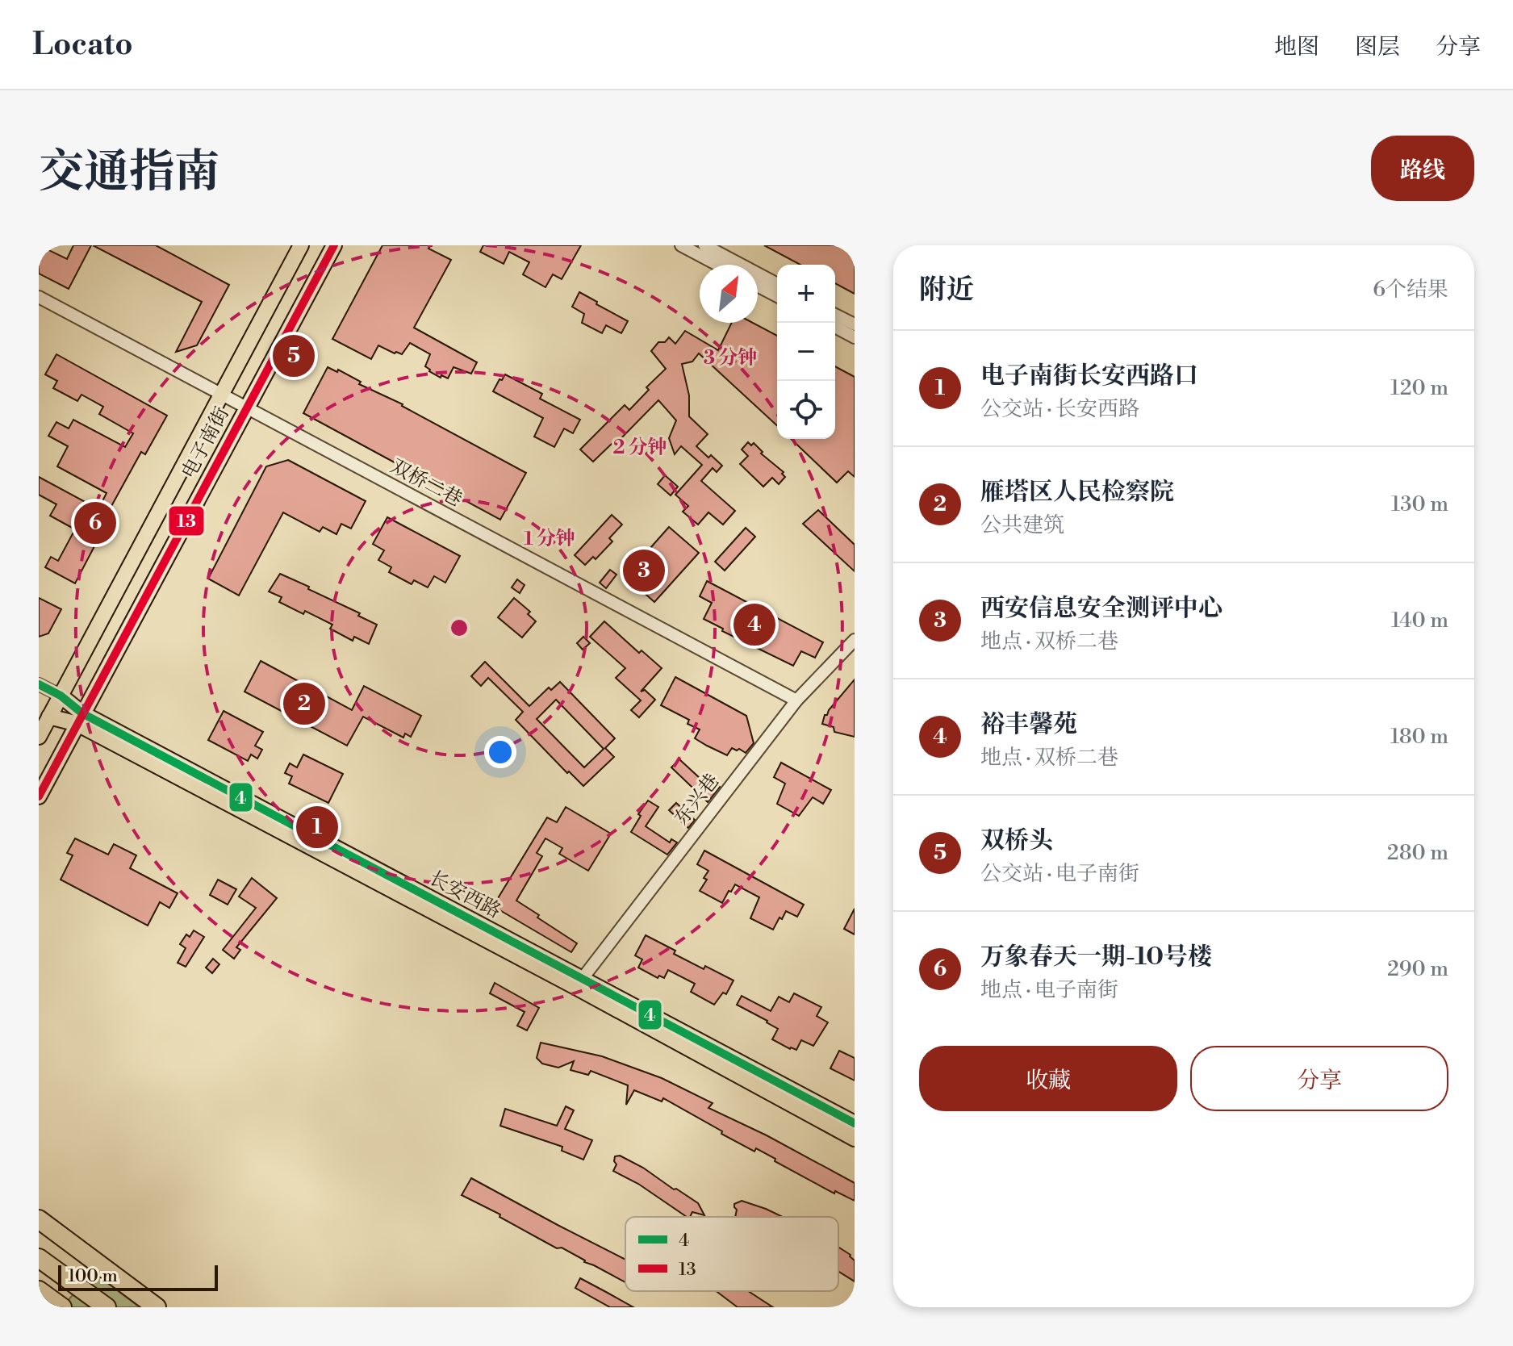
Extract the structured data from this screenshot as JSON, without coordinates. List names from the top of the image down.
{
  "streets": {
    "main road": ["电子南街", "长安西路"],
    "street": ["双桥二巷", "东兴巷"]
  },
  "crossings": [
    ["电子南街", "双桥二巷"],
    ["电子南街", "长安西路"],
    ["双桥二巷", "东兴巷"],
    ["东兴巷", "长安西路"]
  ],
  "lines": ["transit line 13", "transit line 4"],
  "legend": ["4", "13"],
  "scale_bar": "100 m",
  "north": "top right",
  "page": {
    "header": "Locato",
    "nav": ["地图", "图层", "分享"],
    "title": "交通指南",
    "buttons": [
      "路线",
      ["收藏", "分享"]
    ],
    "heading": ["附近", "6个结果"],
    "map_buttons": ["+", "−"],
    "list": [
      {
        "mark": "1",
        "name": "电子南街长安西路口",
        "note": "公交站 · 长安西路",
        "value": "120 m"
      },
      {
        "mark": "2",
        "name": "雁塔区人民检察院",
        "note": "公共建筑",
        "value": "130 m"
      },
      {
        "mark": "3",
        "name": "西安信息安全测评中心",
        "note": "地点 · 双桥二巷",
        "value": "140 m"
      },
      {
        "mark": "4",
        "name": "裕丰馨苑",
        "note": "地点 · 双桥二巷",
        "value": "180 m"
      },
      {
        "mark": "5",
        "name": "双桥头",
        "note": "公交站 · 电子南街",
        "value": "280 m"
      },
      {
        "mark": "6",
        "name": "万象春天一期-10号楼",
        "note": "地点 · 电子南街",
        "value": "290 m"
      }
    ],
    "pins": [
      "5",
      "6",
      "3",
      "4",
      "2",
      "1"
    ],
    "scale": "100 m"
  },
  "rings": ["3 分钟", "2 分钟", "1 分钟"]
}
